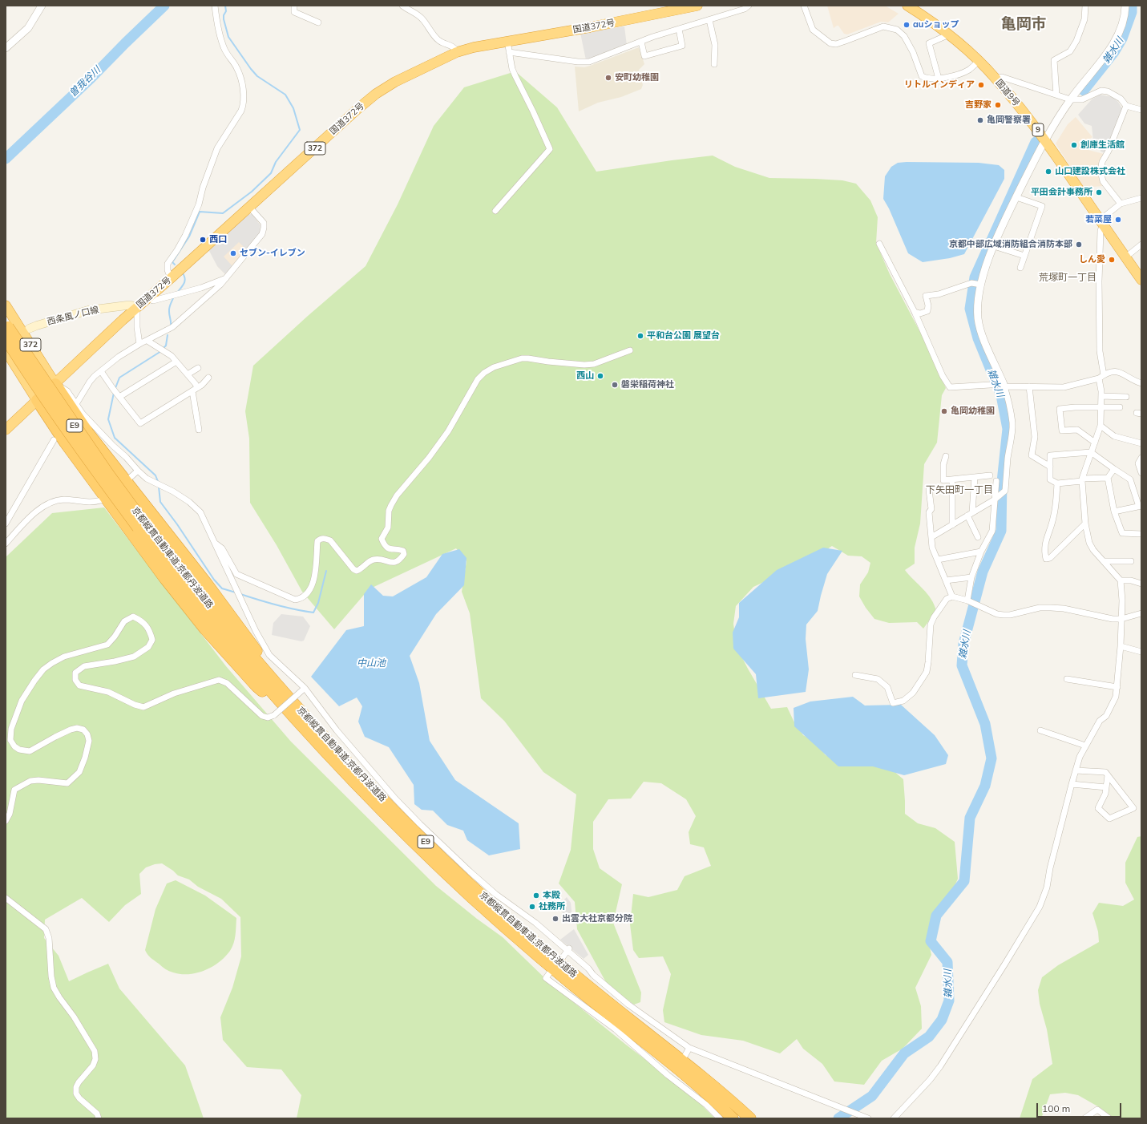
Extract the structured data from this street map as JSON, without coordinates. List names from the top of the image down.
{
  "streets": {
    "highway": [
      "国道372号",
      "国道9号",
      "9",
      "372",
      "E9",
      "京都縦貫自動車道;京都丹波道路"
    ],
    "main road": ["西条風ノ口線"]
  },
  "crossings": [
    ["国道372号", "372"],
    ["国道372号", "西条風ノ口線"]
  ],
  "districts": ["亀岡市", "荒塚町一丁目", "下矢田町一丁目"],
  "water": ["雑水川", "曽我谷川", "中山池"],
  "places": [
    "auショップ",
    "安町幼稚園",
    "リトルインディア",
    "吉野家",
    "亀岡警察署",
    "創庫生活館",
    "山口建設株式会社",
    "平田会計事務所",
    "若菜屋",
    "西口",
    "京都中部広域消防組合消防本部",
    "セブン-イレブン",
    "しん愛",
    "平和台公園 展望台",
    "西山",
    "磐栄稲荷神社",
    "亀岡幼稚園",
    "本殿",
    "社務所",
    "出雲大社京都分院"
  ],
  "scale_bar": "100 m"
}
